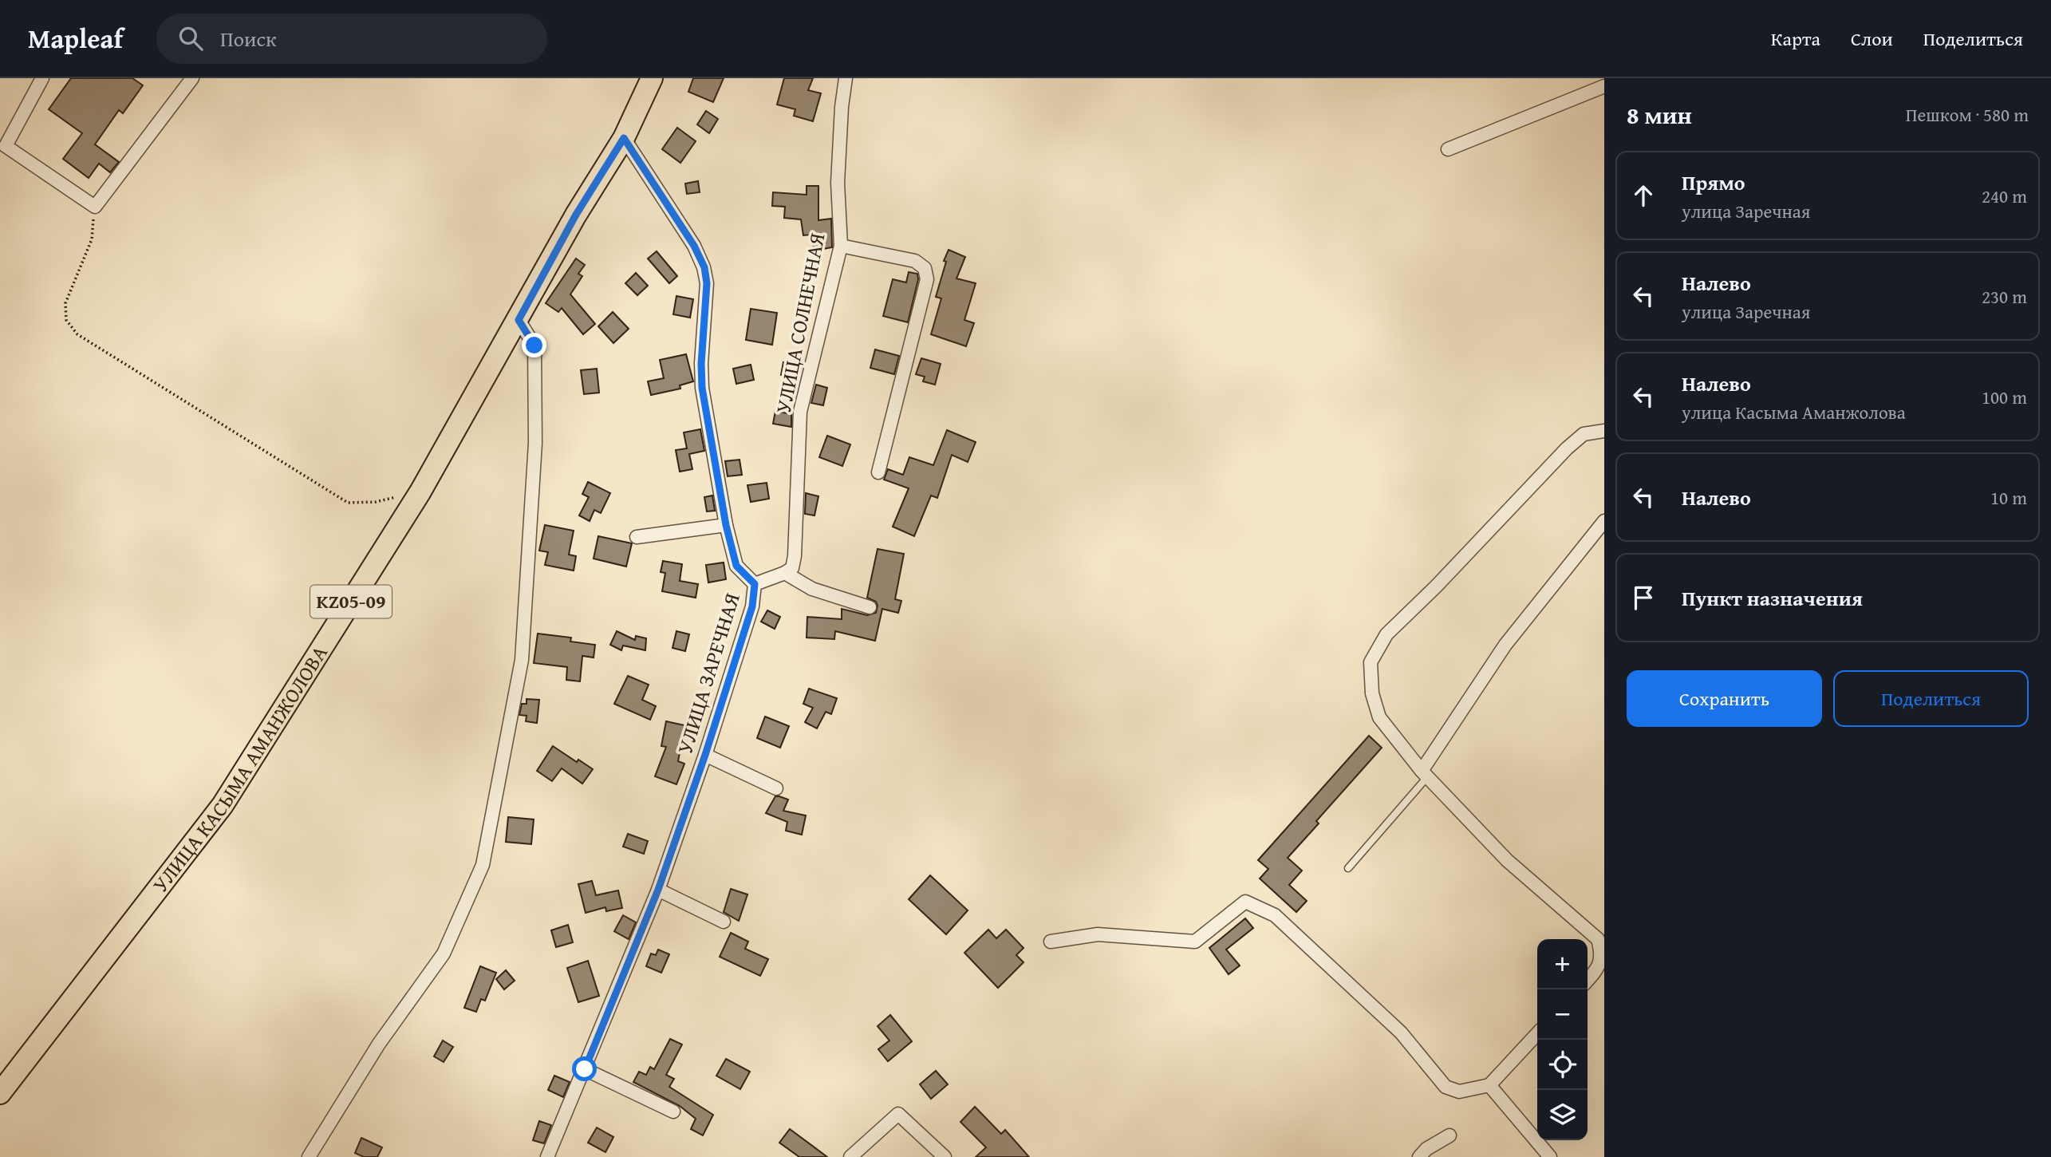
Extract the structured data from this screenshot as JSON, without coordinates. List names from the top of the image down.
{
  "streets": {
    "main road": ["KZ05-09", "УЛИЦА КАСЫМА АМАНЖОЛОВА"],
    "street": ["УЛИЦА СОЛНЕЧНАЯ", "УЛИЦА ЗАРЕЧНАЯ"]
  },
  "crossings": [
    ["УЛИЦА ЗАРЕЧНАЯ", "УЛИЦА КАСЫМА АМАНЖОЛОВА"]
  ],
  "page": {
    "header": "Mapleaf",
    "search": "Поиск",
    "nav": ["Карта", "Слои", "Поделиться"],
    "heading": ["8 мин", "Пешком · 580 m"],
    "list": [
      ["Прямо", "улица Заречная", "240 m"],
      ["Налево", "улица Заречная", "230 m"],
      ["Налево", "улица Касыма Аманжолова", "100 m"],
      ["Налево", "10 m"],
      "Пункт назначения"
    ],
    "buttons": ["Сохранить", "Поделиться"],
    "map_buttons": ["+", "−"]
  }
}
